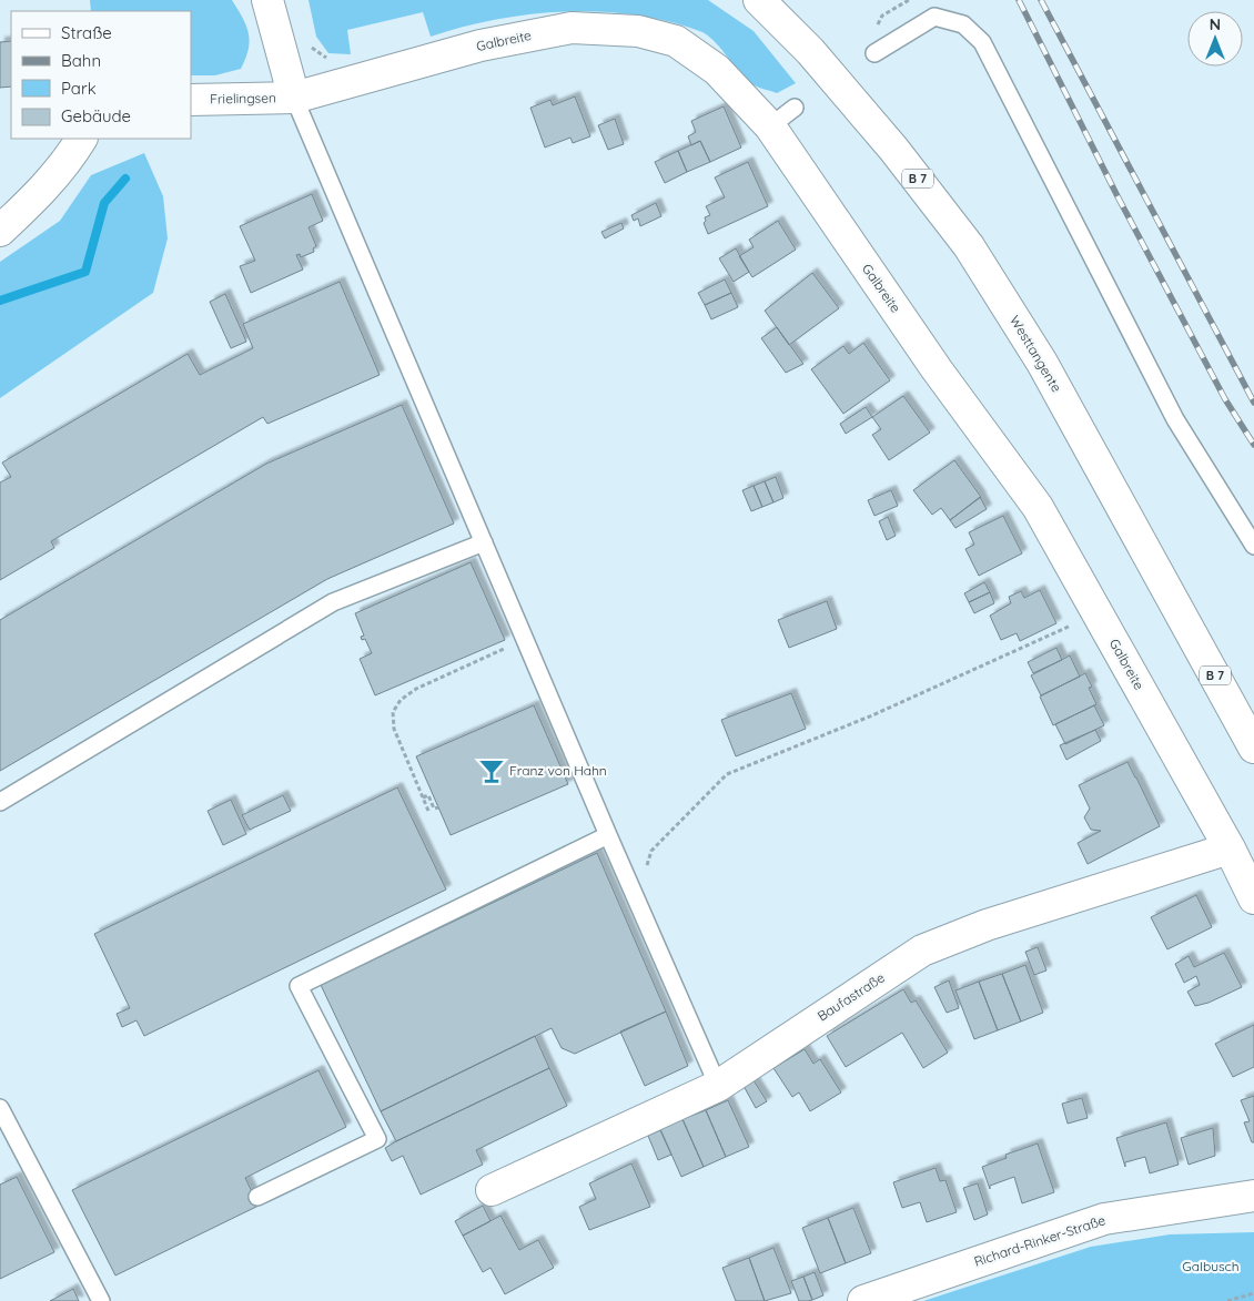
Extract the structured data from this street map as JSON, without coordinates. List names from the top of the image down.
{
  "streets": {
    "street": [
      "Galbreite",
      "Frielingsen",
      "B 7",
      "Westtangente",
      "Baufastraße",
      "Richard-Rinker-Straße"
    ]
  },
  "crossings": [
    ["Galbreite", "Frielingsen"],
    ["Galbreite", "Baufastraße"]
  ],
  "parks": ["Galbusch"],
  "places": {
    "bar": ["Franz von Hahn"]
  },
  "legend": [
    "Straße",
    "Bahn",
    "Park",
    "Gebäude"
  ],
  "north": "top"
}
